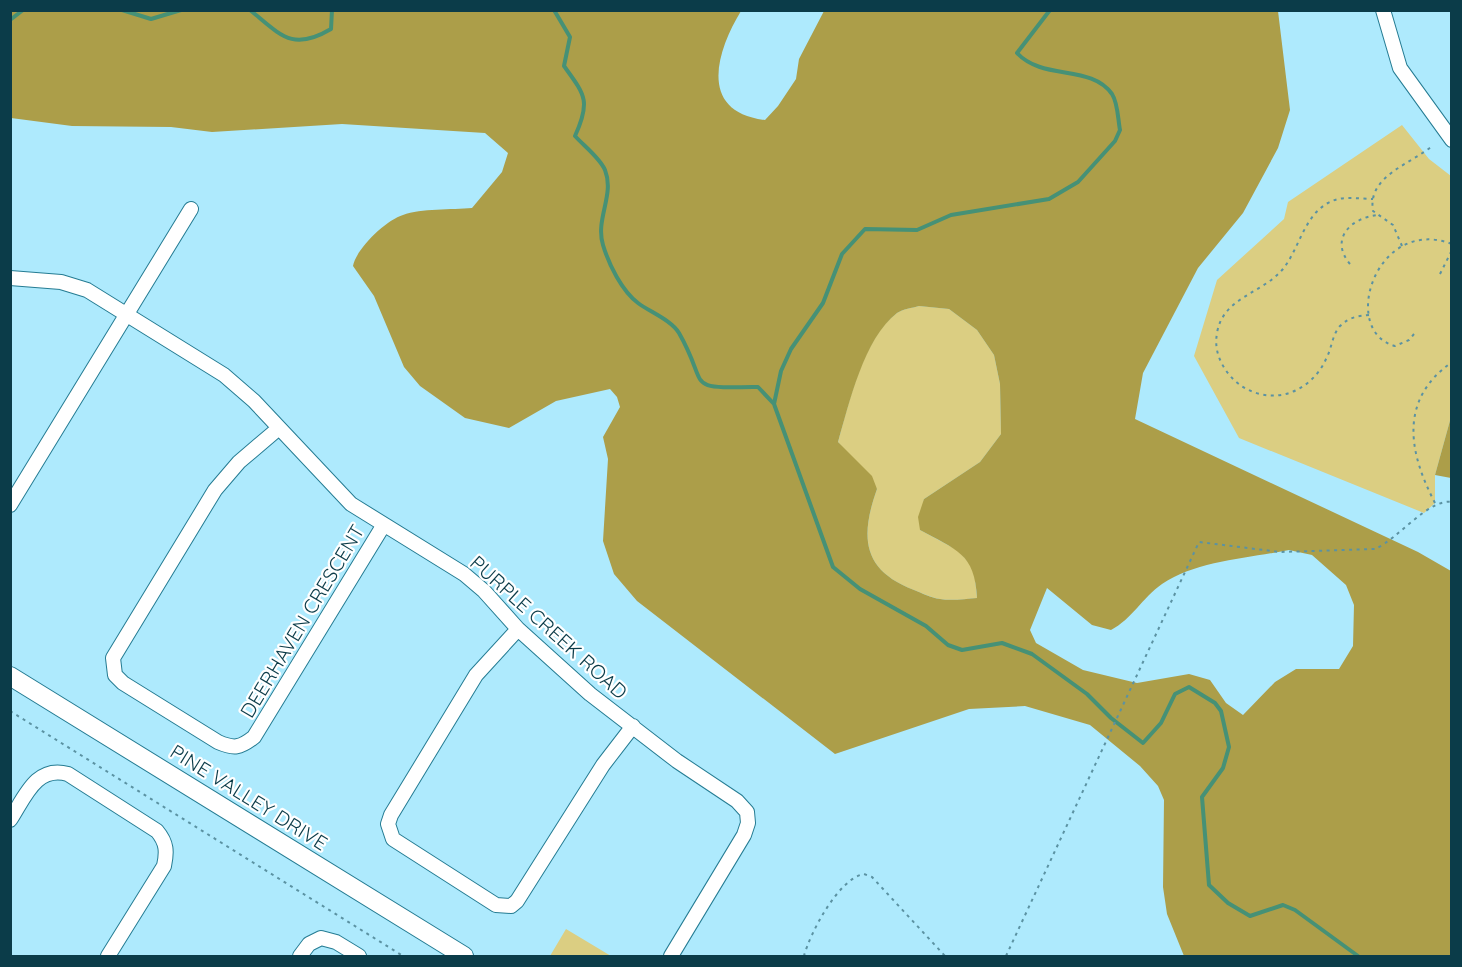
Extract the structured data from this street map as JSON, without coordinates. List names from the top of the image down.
{
  "streets": {
    "street": ["DEERHAVEN CRESCENT", "PURPLE CREEK ROAD", "PINE VALLEY DRIVE"]
  },
  "crossings": [
    ["DEERHAVEN CRESCENT", "PURPLE CREEK ROAD"]
  ]
}
